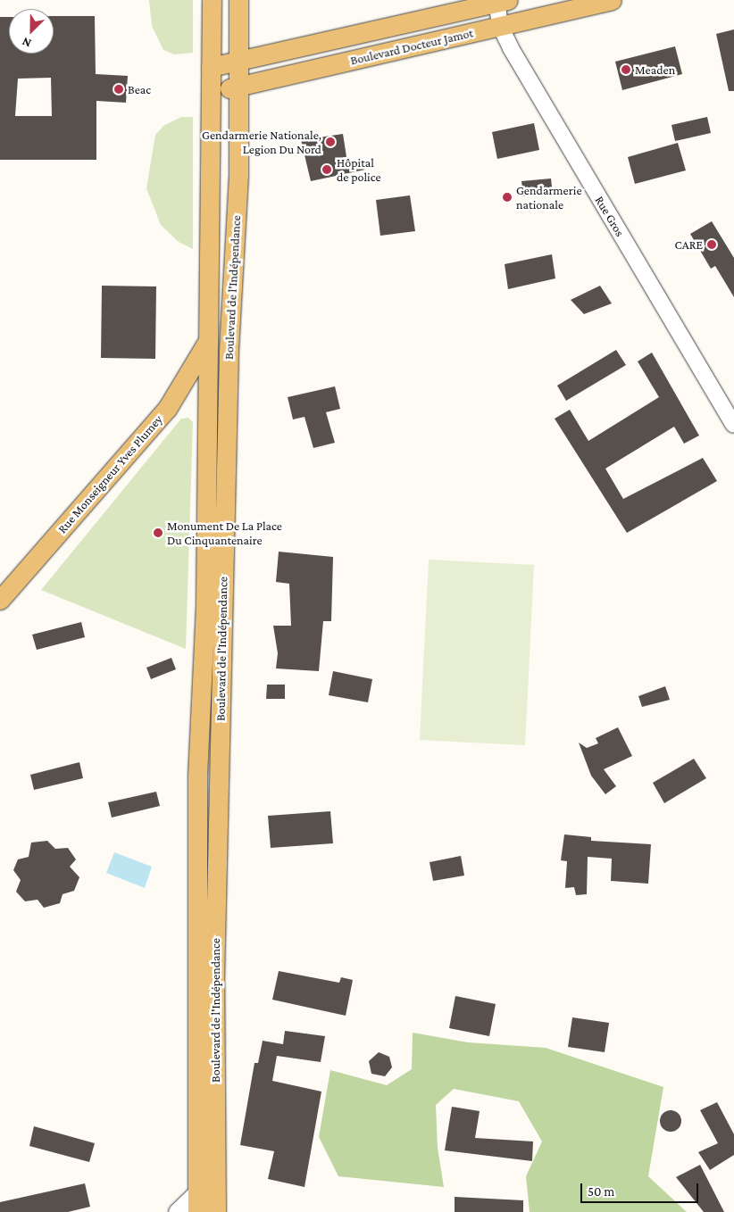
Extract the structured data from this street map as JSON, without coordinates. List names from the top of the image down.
{
  "streets": {
    "main road": ["Boulevard Docteur Jamot", "Boulevard de l'Indépendance", "Rue Monseigneur Yves Plumey"],
    "street": ["Rue Gros"]
  },
  "crossings": [
    ["Boulevard Docteur Jamot", "Rue Gros"],
    ["Boulevard Docteur Jamot", "Boulevard de l'Indépendance"],
    ["Boulevard de l'Indépendance", "Rue Monseigneur Yves Plumey"]
  ],
  "places": [
    "Meaden",
    "Beac",
    "Gendarmerie Nationale, Legion Du Nord",
    "Hôpital de police",
    "Gendarmerie nationale",
    "CARE",
    "Monument De La Place Du Cinquantenaire"
  ],
  "scale_bar": "50 m",
  "north": "bottom left"
}
